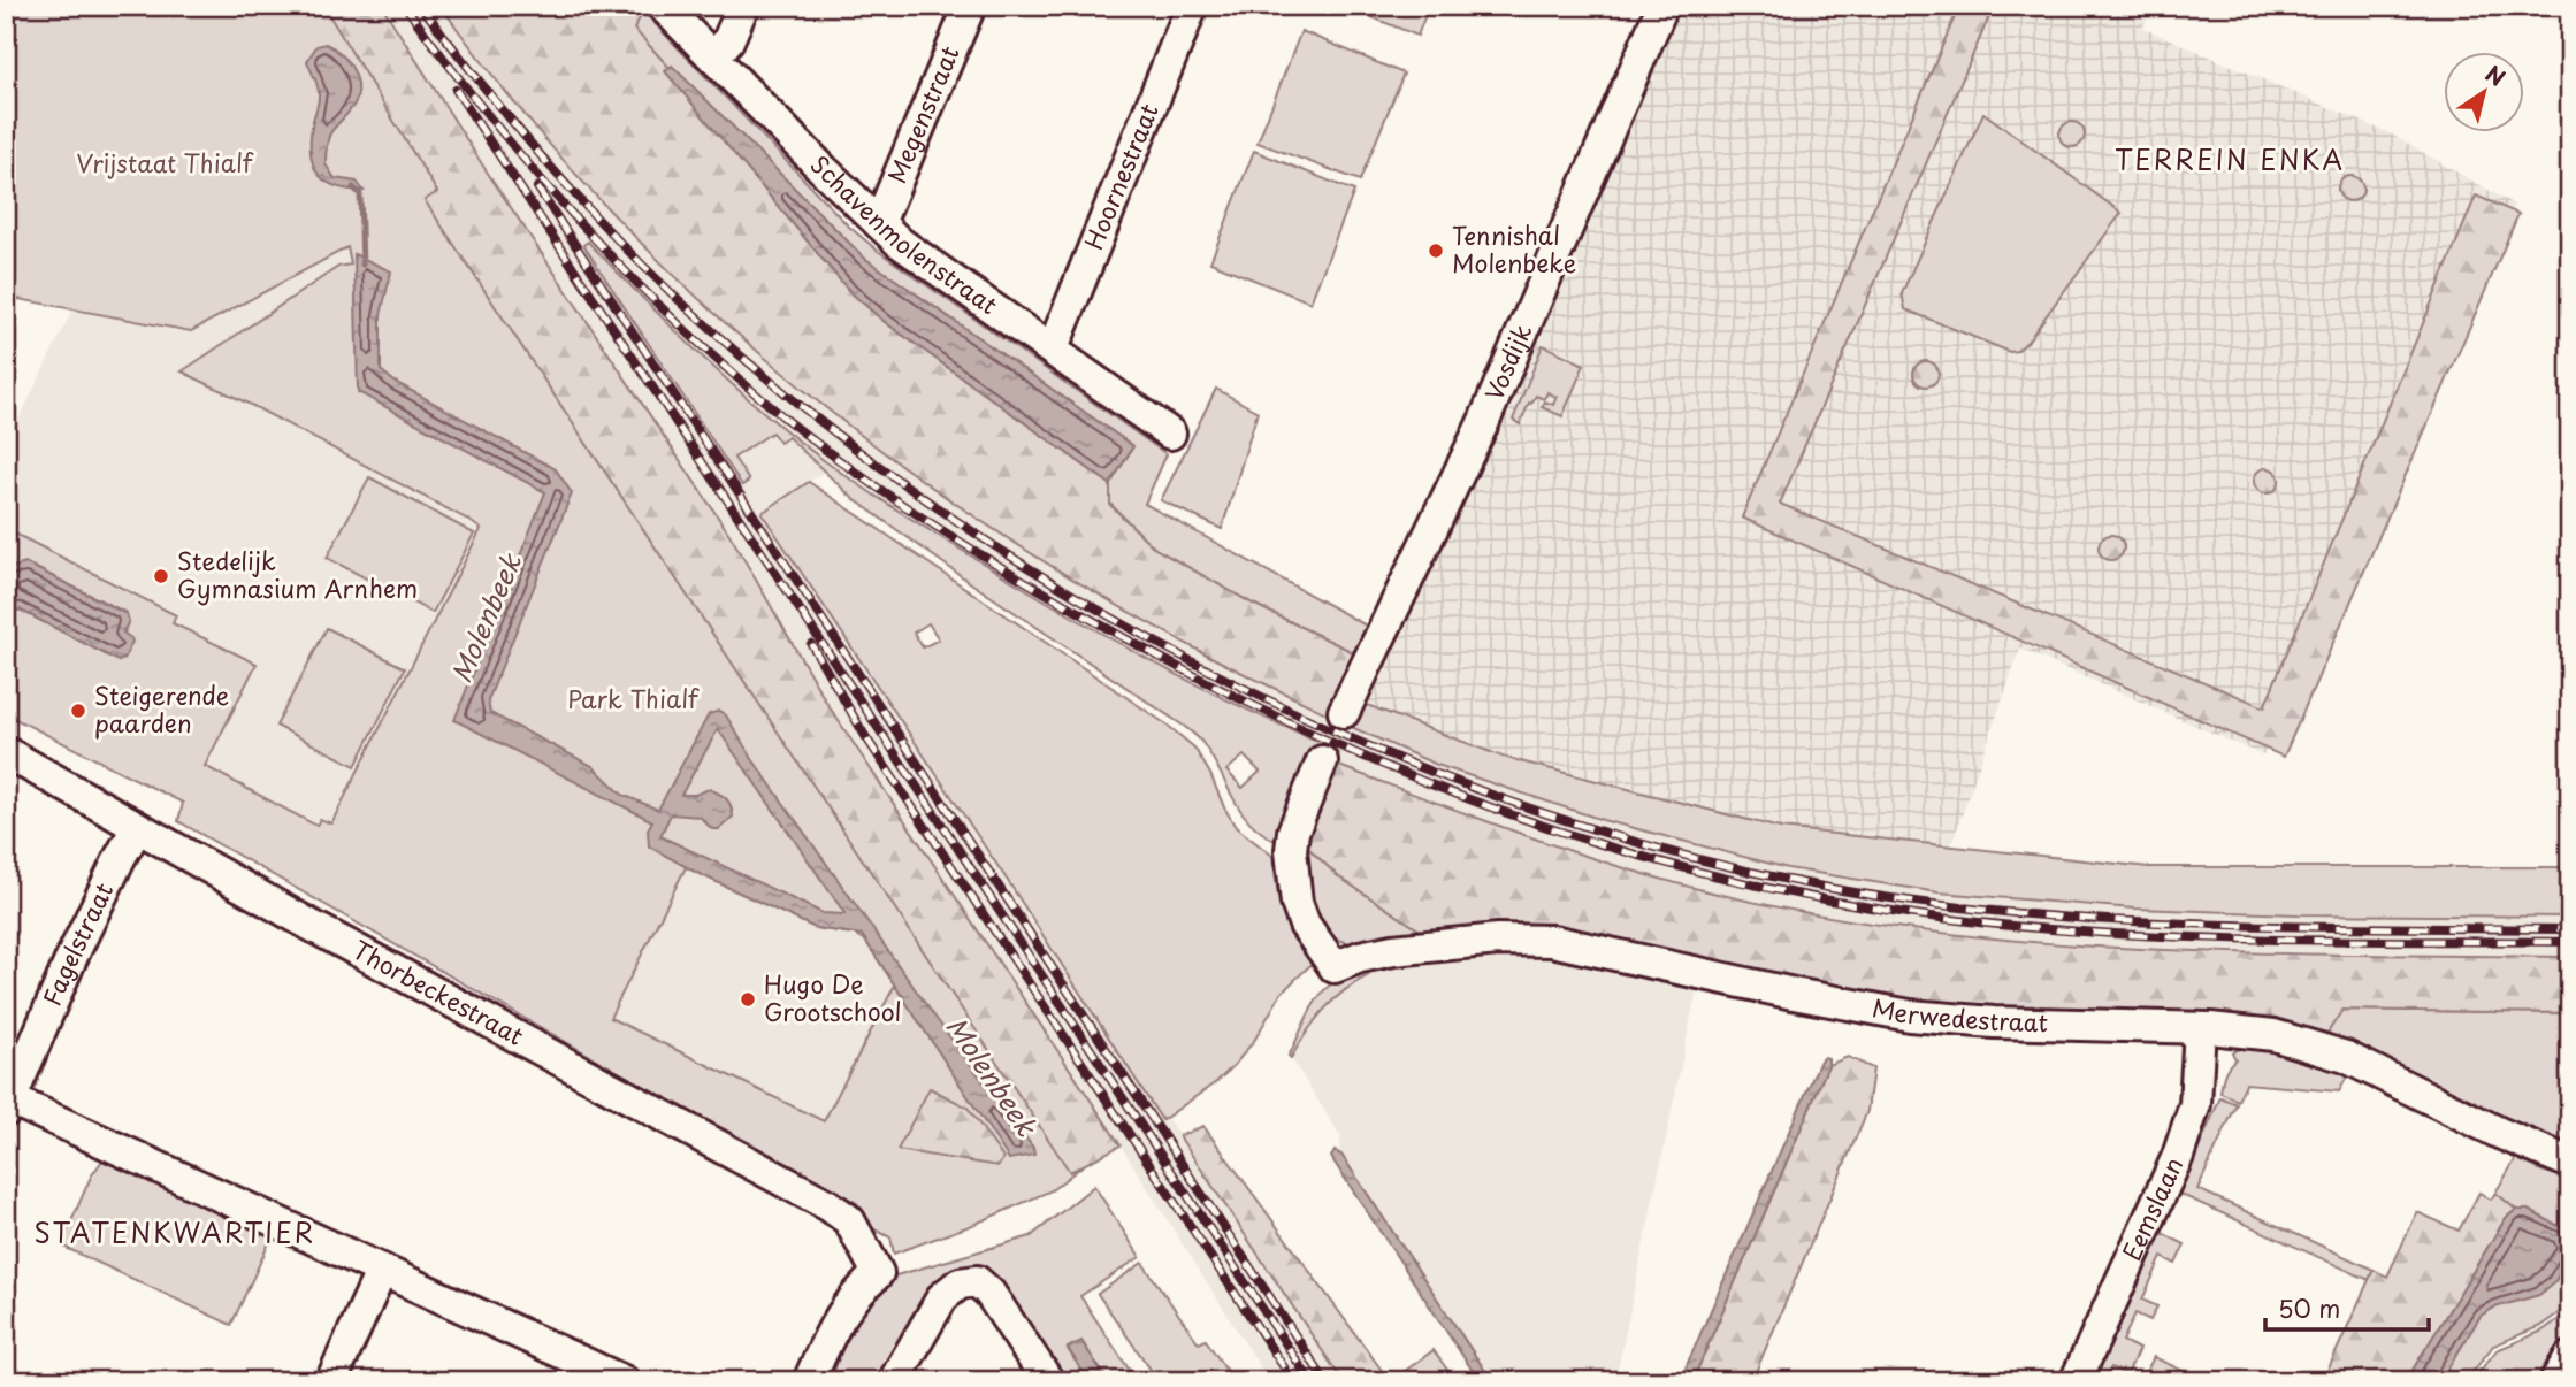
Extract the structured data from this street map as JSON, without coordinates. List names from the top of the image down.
{
  "streets": {
    "street": [
      "Megenstraat",
      "Hoornestraat",
      "Schavenmolenstraat",
      "Vosdijk",
      "Fagelstraat",
      "Thorbeckestraat",
      "Merwedestraat",
      "Eemslaan"
    ]
  },
  "crossings": [
    ["Megenstraat", "Schavenmolenstraat"],
    ["Hoornestraat", "Schavenmolenstraat"],
    ["Fagelstraat", "Thorbeckestraat"],
    ["Merwedestraat", "Eemslaan"]
  ],
  "districts": ["TERREIN ENKA", "STATENKWARTIER"],
  "water": ["Molenbeek"],
  "parks": ["Vrijstaat Thialf", "Park Thialf"],
  "places": [
    "Tennishal Molenbeke",
    "Stedelijk Gymnasium Arnhem",
    "Steigerende paarden",
    "Hugo De Grootschool"
  ],
  "scale_bar": "50 m",
  "north": "top right"
}
